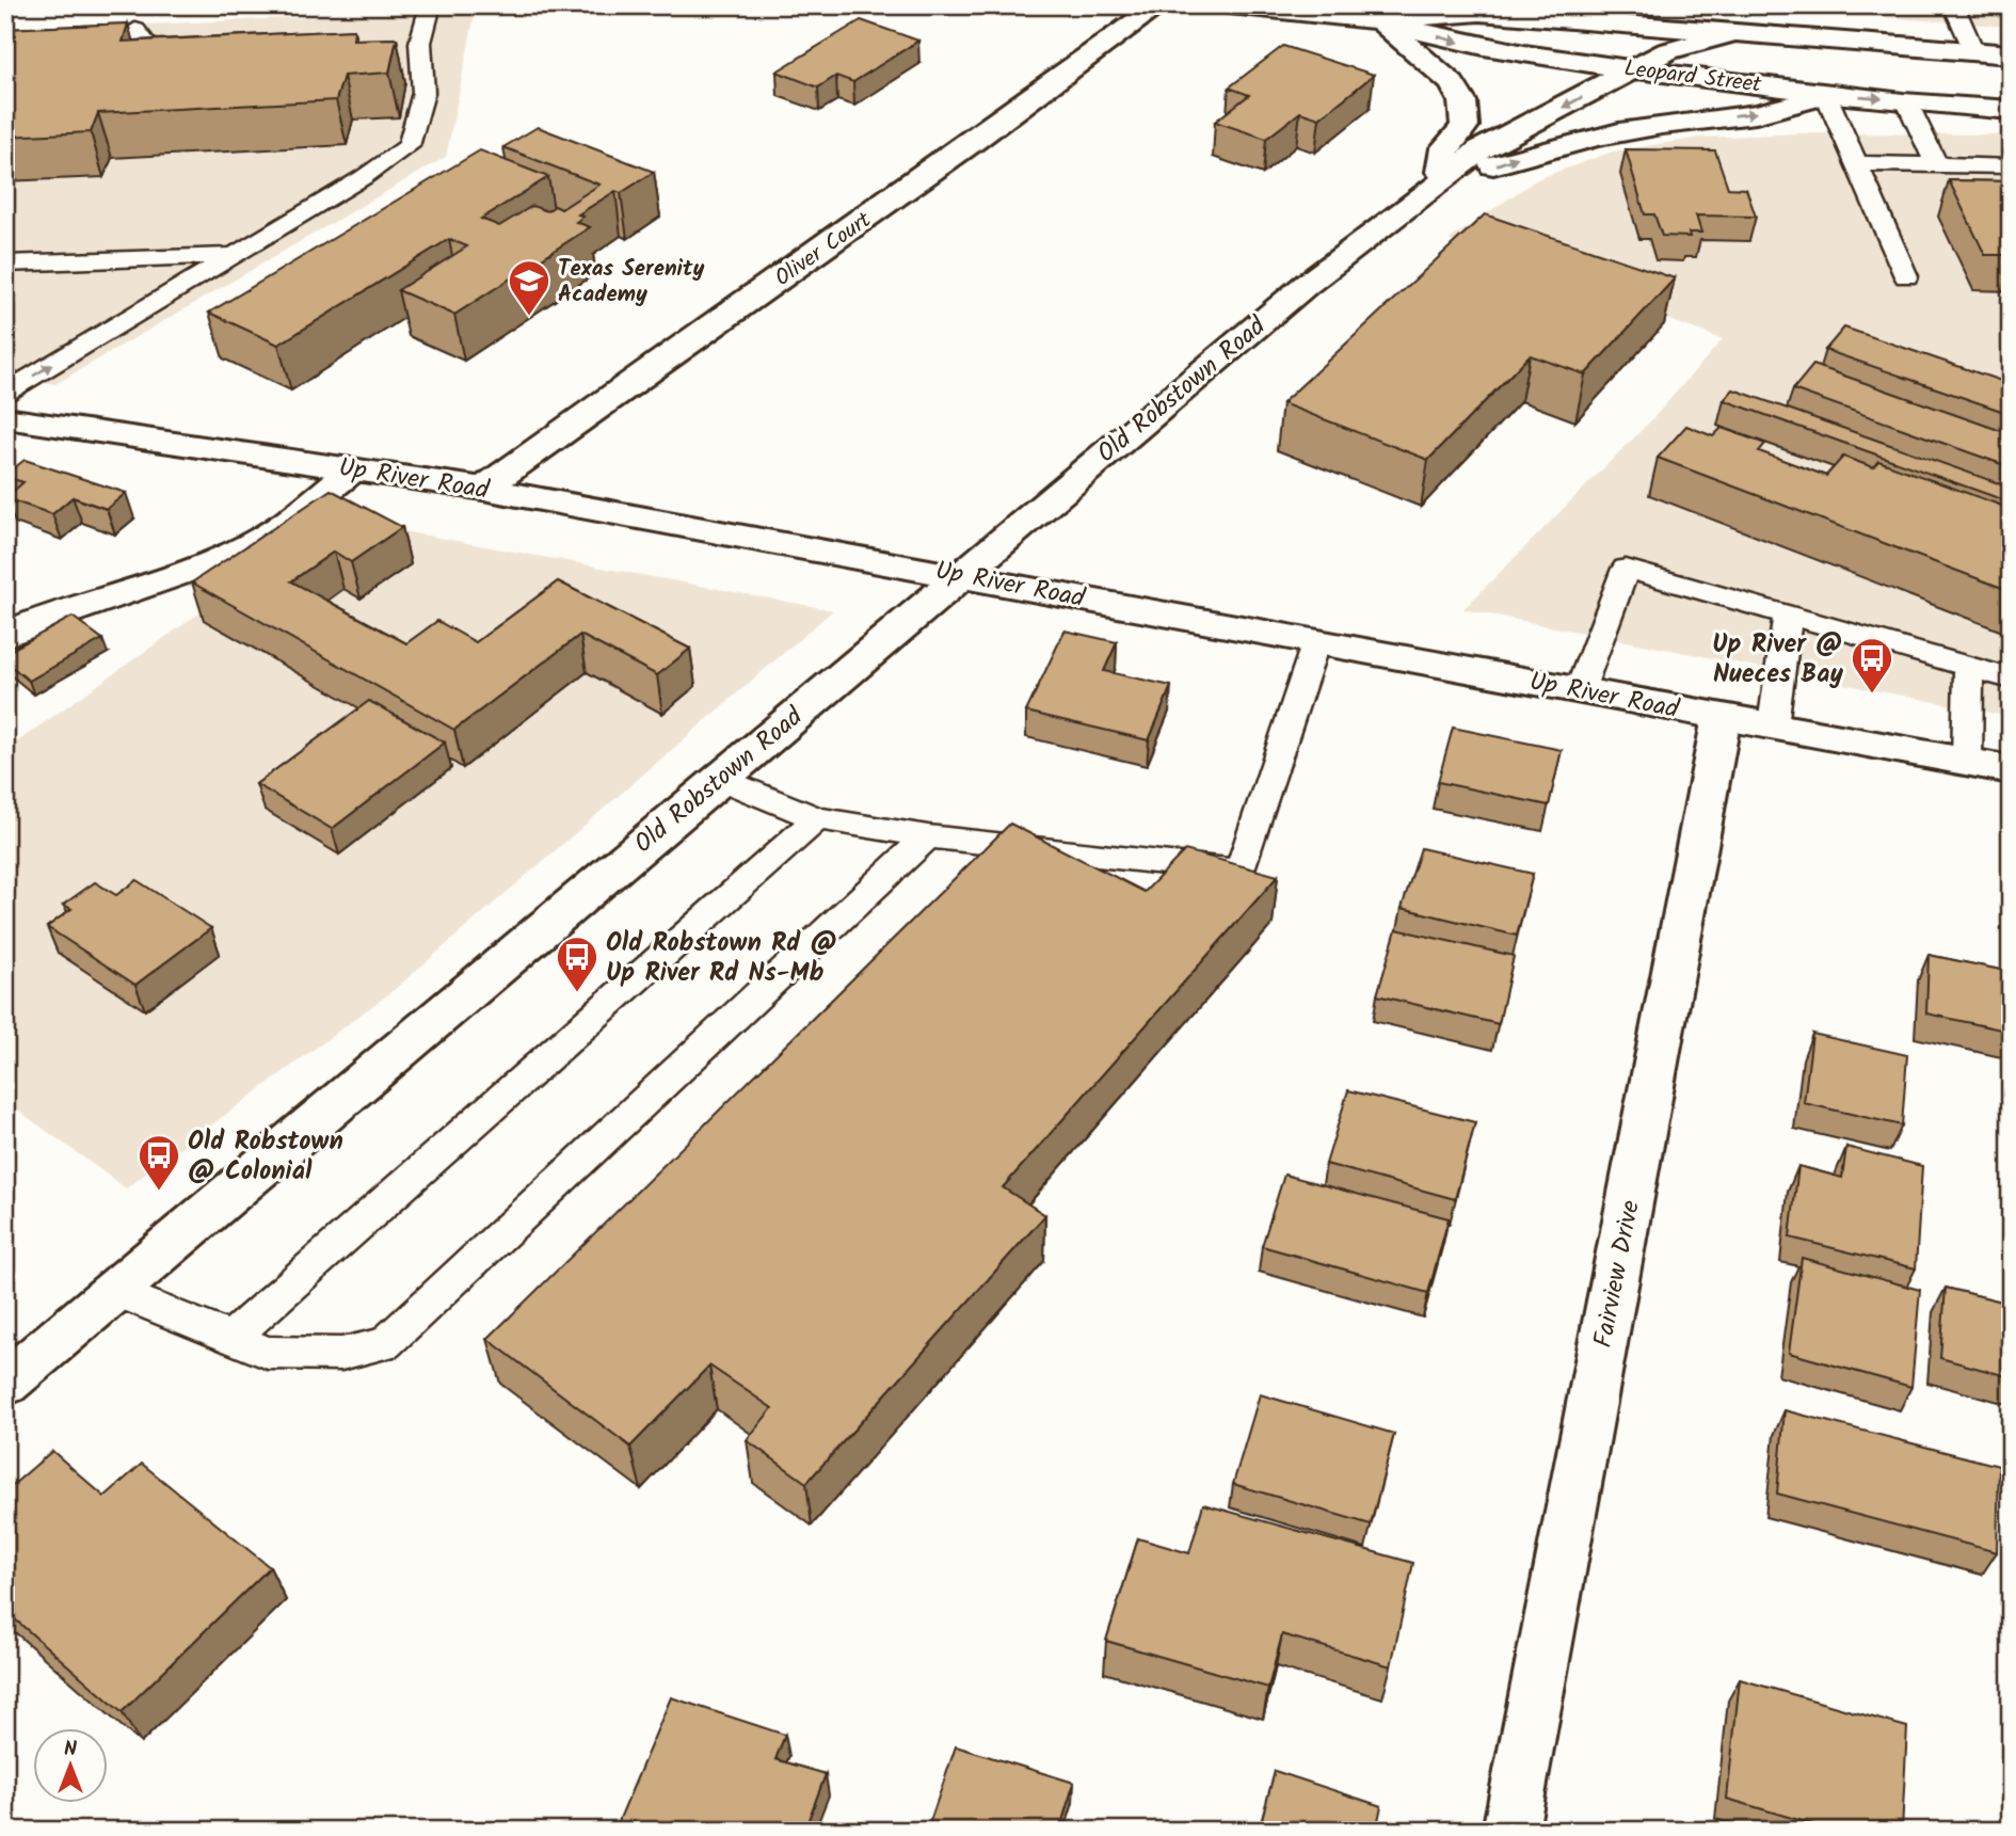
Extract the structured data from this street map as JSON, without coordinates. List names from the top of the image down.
{
  "streets": {
    "street": [
      "Leopard Street",
      "Oliver Court",
      "Old Robstown Road",
      "Up River Road",
      "Fairview Drive"
    ]
  },
  "crossings": [
    ["Leopard Street", "Old Robstown Road"],
    ["Oliver Court", "Up River Road"],
    ["Old Robstown Road", "Up River Road"],
    ["Up River Road", "Fairview Drive"]
  ],
  "places": {
    "school or university": ["Texas Serenity Academy"],
    "bus stop": ["Up River @ Nueces Bay", "Old Robstown Rd @ Up River Rd Ns-Mb", "Old Robstown @ Colonial"]
  },
  "north": "top"
}
